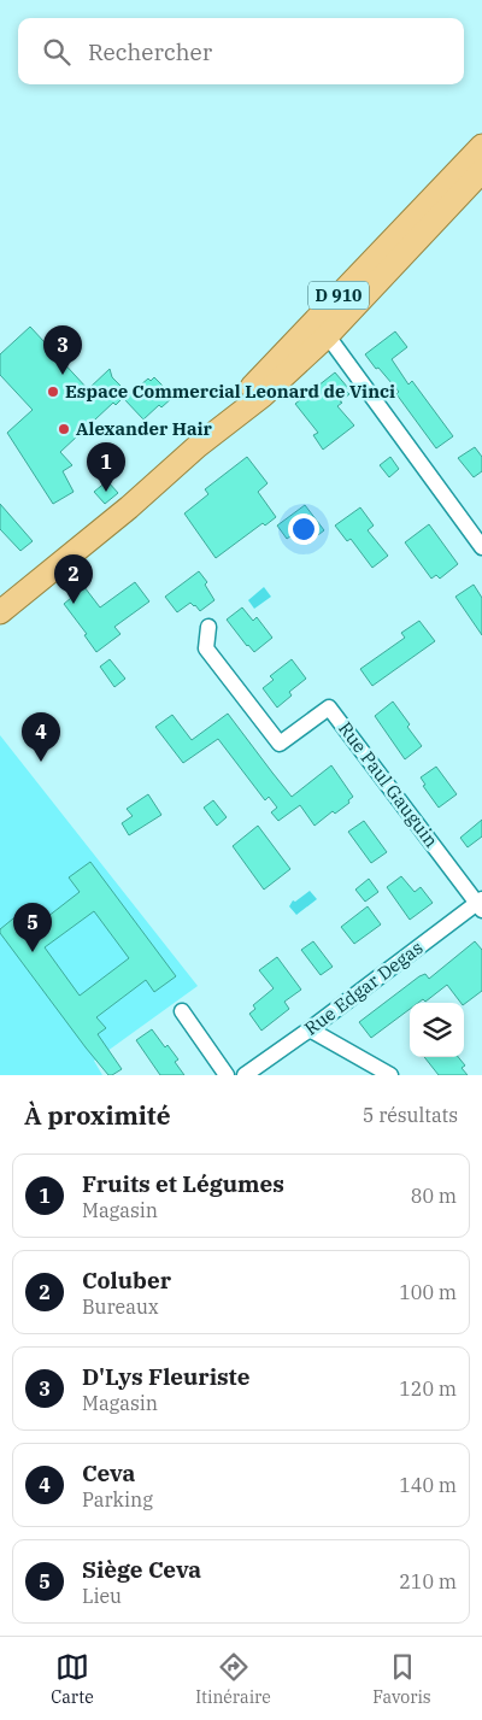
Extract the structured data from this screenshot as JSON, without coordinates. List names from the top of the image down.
{
  "streets": {
    "main road": ["D 910"],
    "street": ["Rue Paul Gauguin", "Rue Edgar Degas"]
  },
  "crossings": [
    ["Rue Paul Gauguin", "Rue Edgar Degas"]
  ],
  "places": ["Espace Commercial Leonard de Vinci", "Alexander Hair"],
  "page": {
    "search": "Rechercher",
    "pins": [
      "3",
      "1",
      "2",
      "4",
      "5"
    ],
    "heading": ["À proximité", "5 résultats"],
    "list": [
      {
        "mark": "1",
        "name": "Fruits et Légumes",
        "note": "Magasin",
        "value": "80 m"
      },
      {
        "mark": "2",
        "name": "Coluber",
        "note": "Bureaux",
        "value": "100 m"
      },
      {
        "mark": "3",
        "name": "D'Lys Fleuriste",
        "note": "Magasin",
        "value": "120 m"
      },
      {
        "mark": "4",
        "name": "Ceva",
        "note": "Parking",
        "value": "140 m"
      },
      {
        "mark": "5",
        "name": "Siège Ceva",
        "note": "Lieu",
        "value": "210 m"
      }
    ],
    "nav": ["Carte", "Itinéraire", "Favoris"]
  }
}
